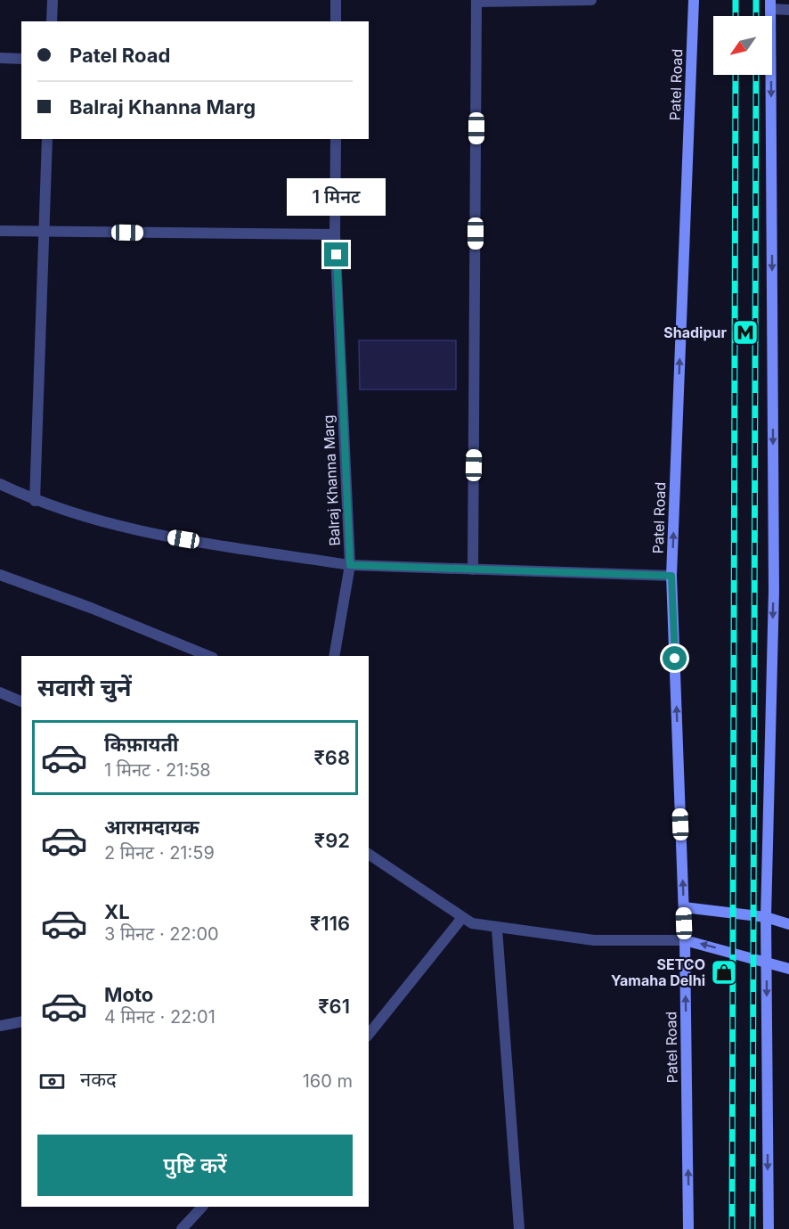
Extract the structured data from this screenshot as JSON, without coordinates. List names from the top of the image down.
{
  "streets": {
    "main road": ["Patel Road"],
    "street": ["Balraj Khanna Marg"]
  },
  "crossings": [
    ["Patel Road", "Balraj Khanna Marg"]
  ],
  "places": {
    "metro station": ["Shadipur"],
    "shop": ["SETCO Yamaha Delhi"]
  },
  "north": "bottom left",
  "page": {
    "banner": ["Patel Road", "Balraj Khanna Marg"],
    "bubble": "1 मिनट",
    "heading": "सवारी चुनें",
    "list": [
      {
        "name": "किफ़ायती",
        "note": "1 मिनट · 21:58",
        "value": "₹68"
      },
      {
        "name": "आरामदायक",
        "note": "2 मिनट · 21:59",
        "value": "₹92"
      },
      {
        "name": "XL",
        "note": "3 मिनट · 22:00",
        "value": "₹116"
      },
      {
        "name": "Moto",
        "note": "4 मिनट · 22:01",
        "value": "₹61"
      }
    ],
    "pay": ["नकद", "160 m"],
    "buttons": "पुष्टि करें"
  }
}
